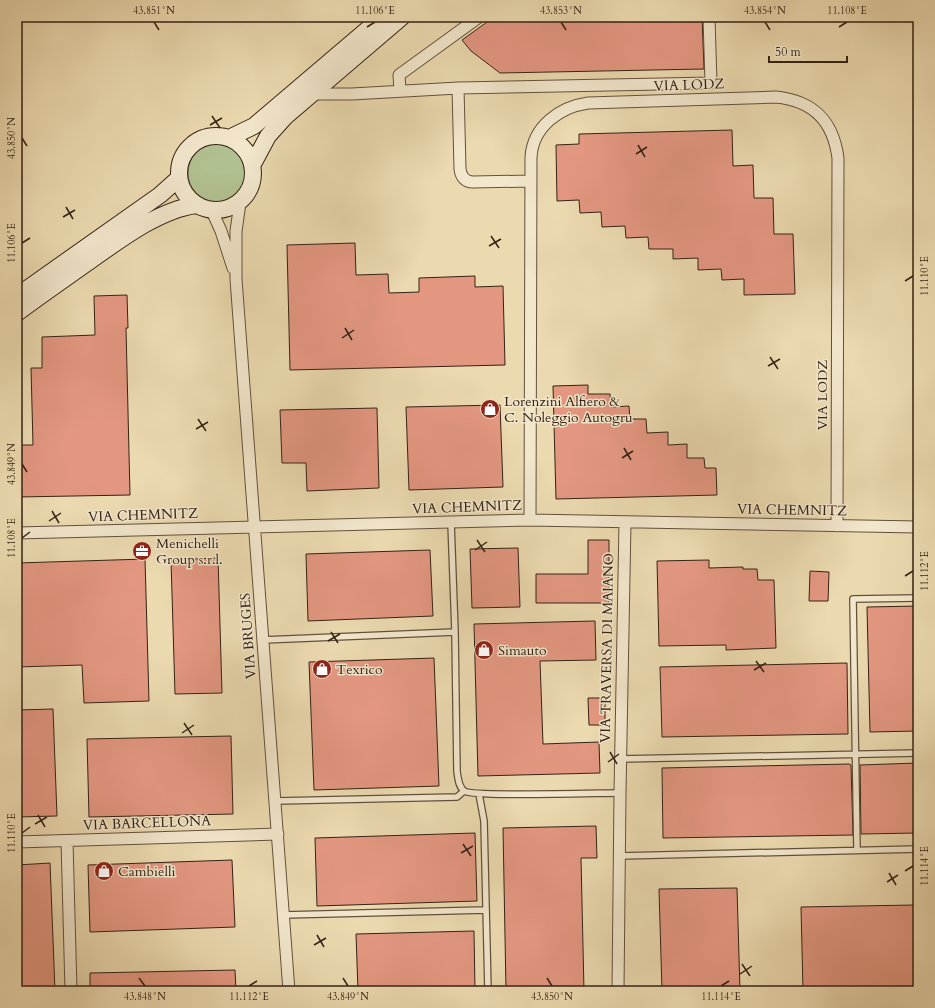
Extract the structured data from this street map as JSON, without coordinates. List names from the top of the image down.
{
  "streets": {
    "street": [
      "VIA LODZ",
      "VIA CHEMNITZ",
      "VIA BRUGES",
      "VIA TRAVERSA DI MAIANO",
      "VIA BARCELLONA"
    ]
  },
  "crossings": [
    ["VIA LODZ", "VIA CHEMNITZ"],
    ["VIA CHEMNITZ", "VIA BRUGES"],
    ["VIA CHEMNITZ", "VIA TRAVERSA DI MAIANO"],
    ["VIA BRUGES", "VIA BARCELLONA"]
  ],
  "places": {
    "shop": [
      "Lorenzini Alfiero & C. Noleggio Autogru",
      "Simauto",
      "Texrico",
      "Cambielli"
    ],
    "office": ["Menichelli Group s.r.l."]
  },
  "scale_bar": "50 m",
  "coordinates": [
    "43.851°N",
    "11.106°E",
    "43.853°N",
    "43.854°N",
    "11.108°E",
    "43.850°N",
    "11.110°E",
    "43.849°N",
    "11.112°E",
    "11.114°E",
    "43.848°N"
  ]
}
